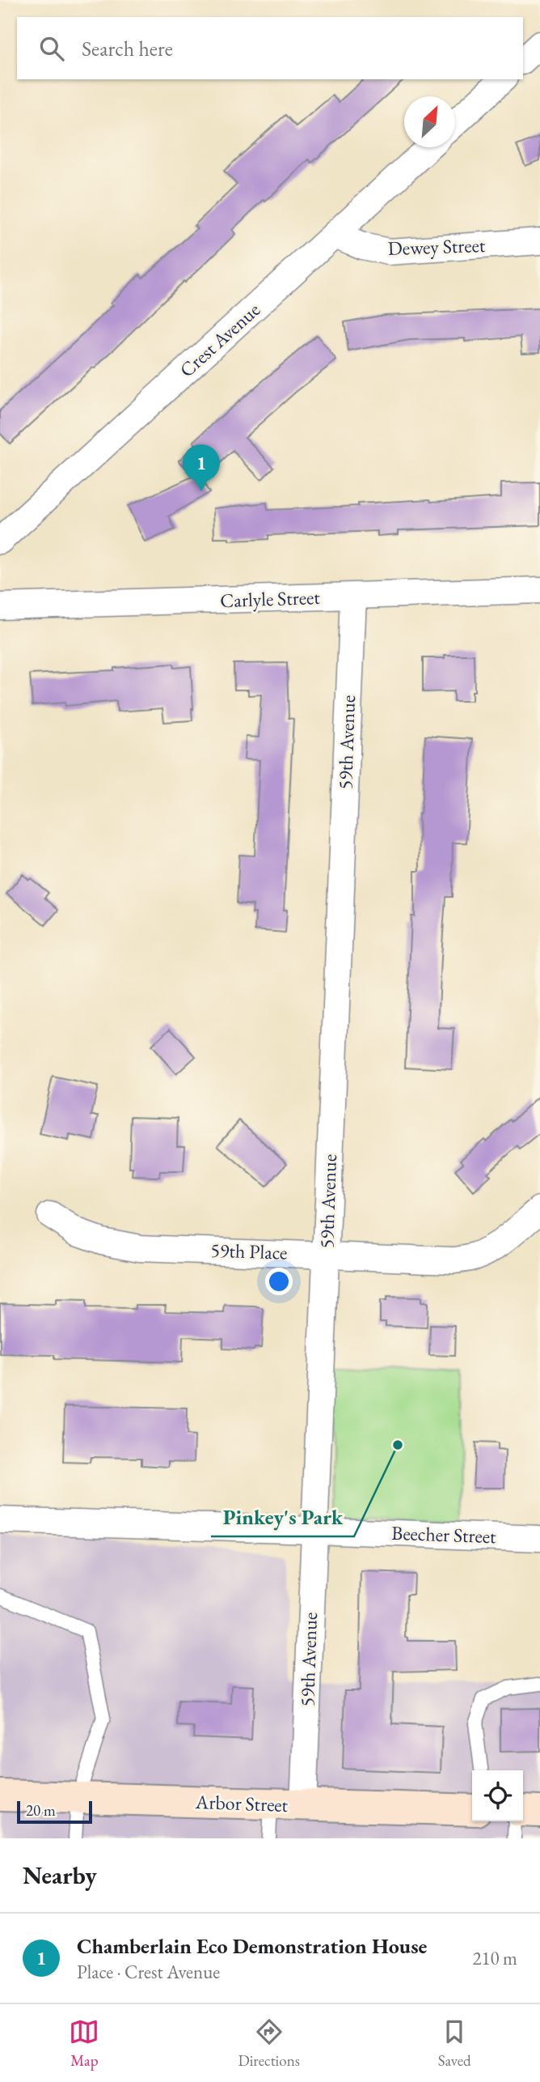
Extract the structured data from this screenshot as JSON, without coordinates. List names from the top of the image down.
{
  "streets": {
    "main road": ["Arbor Street"],
    "street": [
      "Dewey Street",
      "Crest Avenue",
      "Carlyle Street",
      "59th Avenue",
      "59th Place",
      "Beecher Street"
    ]
  },
  "crossings": [
    ["Dewey Street", "Crest Avenue"],
    ["Carlyle Street", "59th Avenue"],
    ["59th Avenue", "59th Place"],
    ["59th Avenue", "Beecher Street"],
    ["59th Avenue", "Arbor Street"]
  ],
  "places": ["Pinkey's Park"],
  "scale_bar": "20 m",
  "north": "top right",
  "page": {
    "search": "Search here",
    "pins": "1",
    "scale": "20 m",
    "heading": "Nearby",
    "list": [
      {
        "mark": "1",
        "name": "Chamberlain Eco Demonstration House",
        "note": "Place · Crest Avenue",
        "value": "210 m"
      }
    ],
    "nav": ["Map", "Directions", "Saved"]
  }
}
